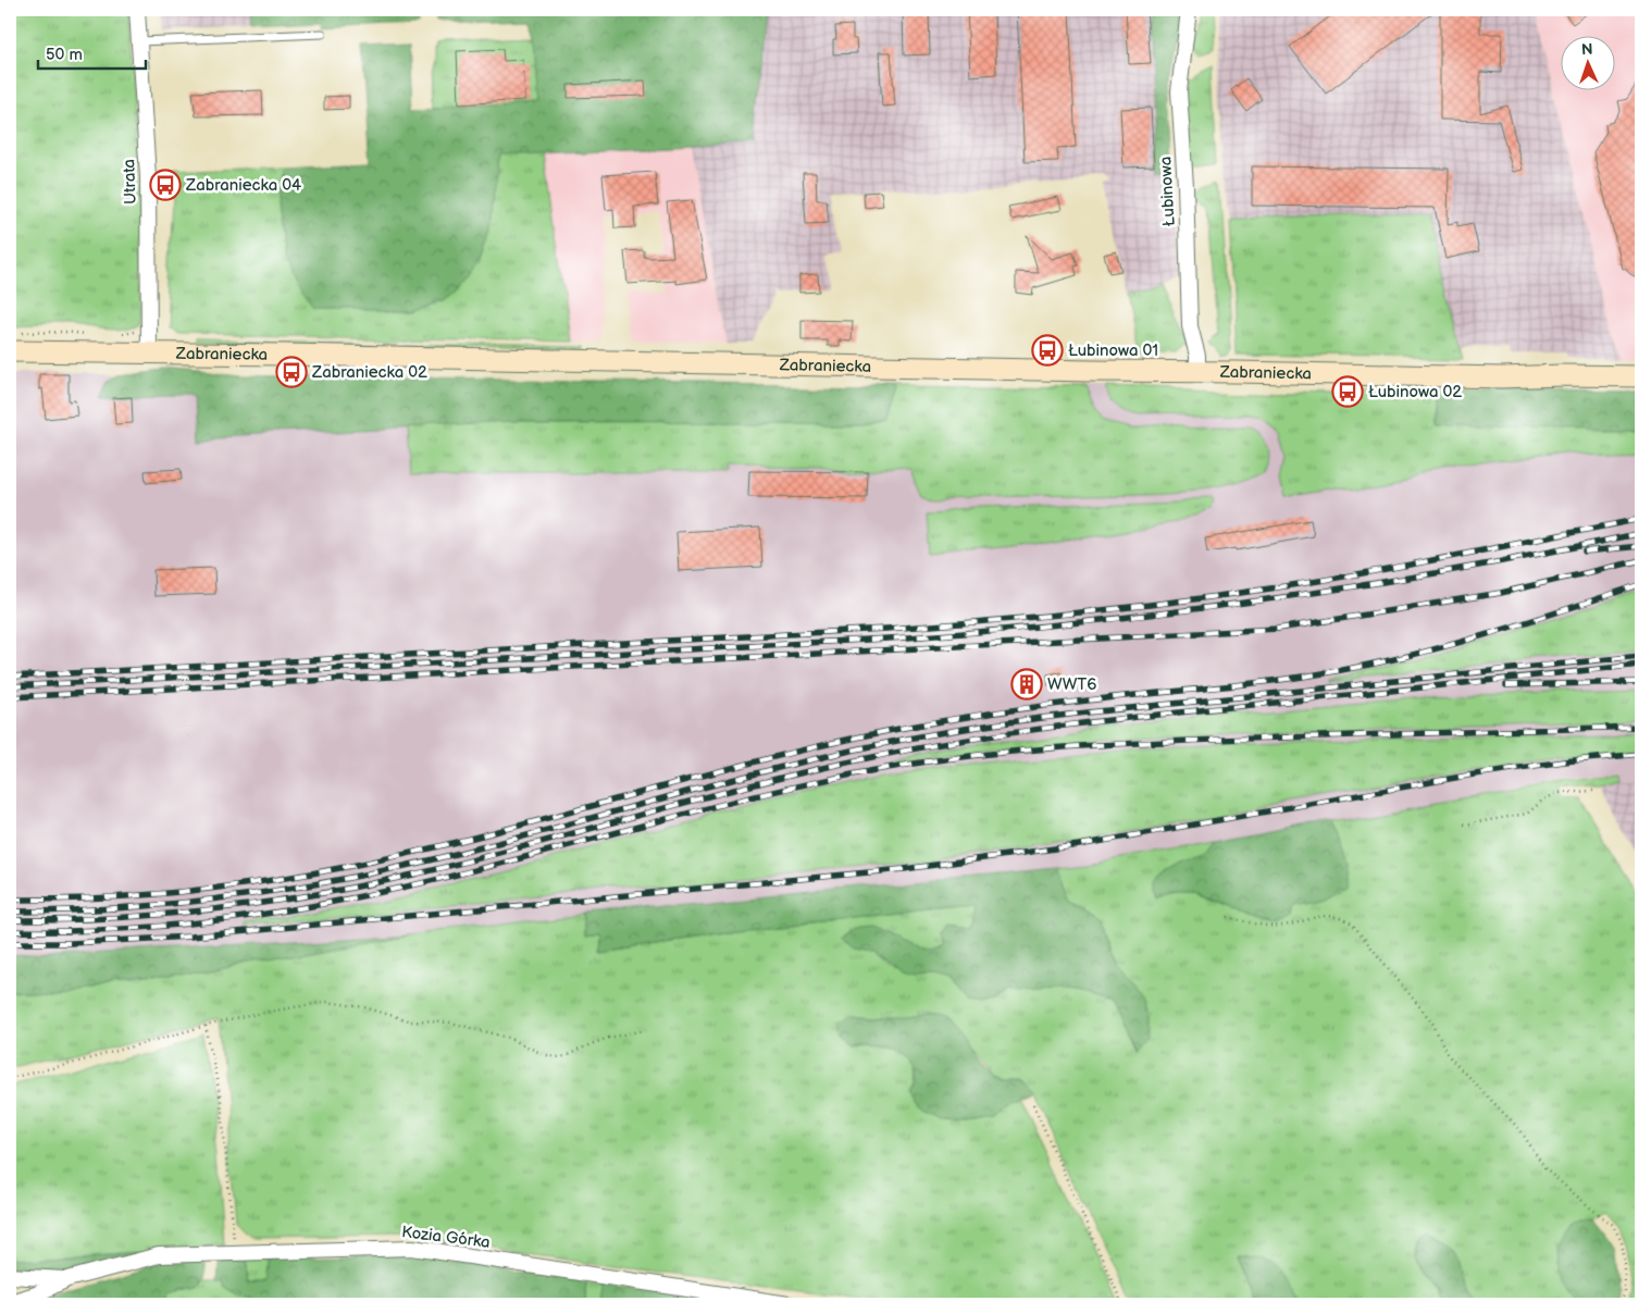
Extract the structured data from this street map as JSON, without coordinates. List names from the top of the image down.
{
  "streets": {
    "main road": ["Zabraniecka"],
    "street": ["Utrata", "Łubinowa", "Kozia Górka"]
  },
  "crossings": [
    ["Utrata", "Zabraniecka"],
    ["Łubinowa", "Zabraniecka"]
  ],
  "places": {
    "bus stop": [
      "Zabraniecka 04",
      "Łubinowa 01",
      "Zabraniecka 02",
      "Łubinowa 02"
    ],
    "building": ["WWT6"]
  },
  "scale_bar": "50 m",
  "north": "top"
}
